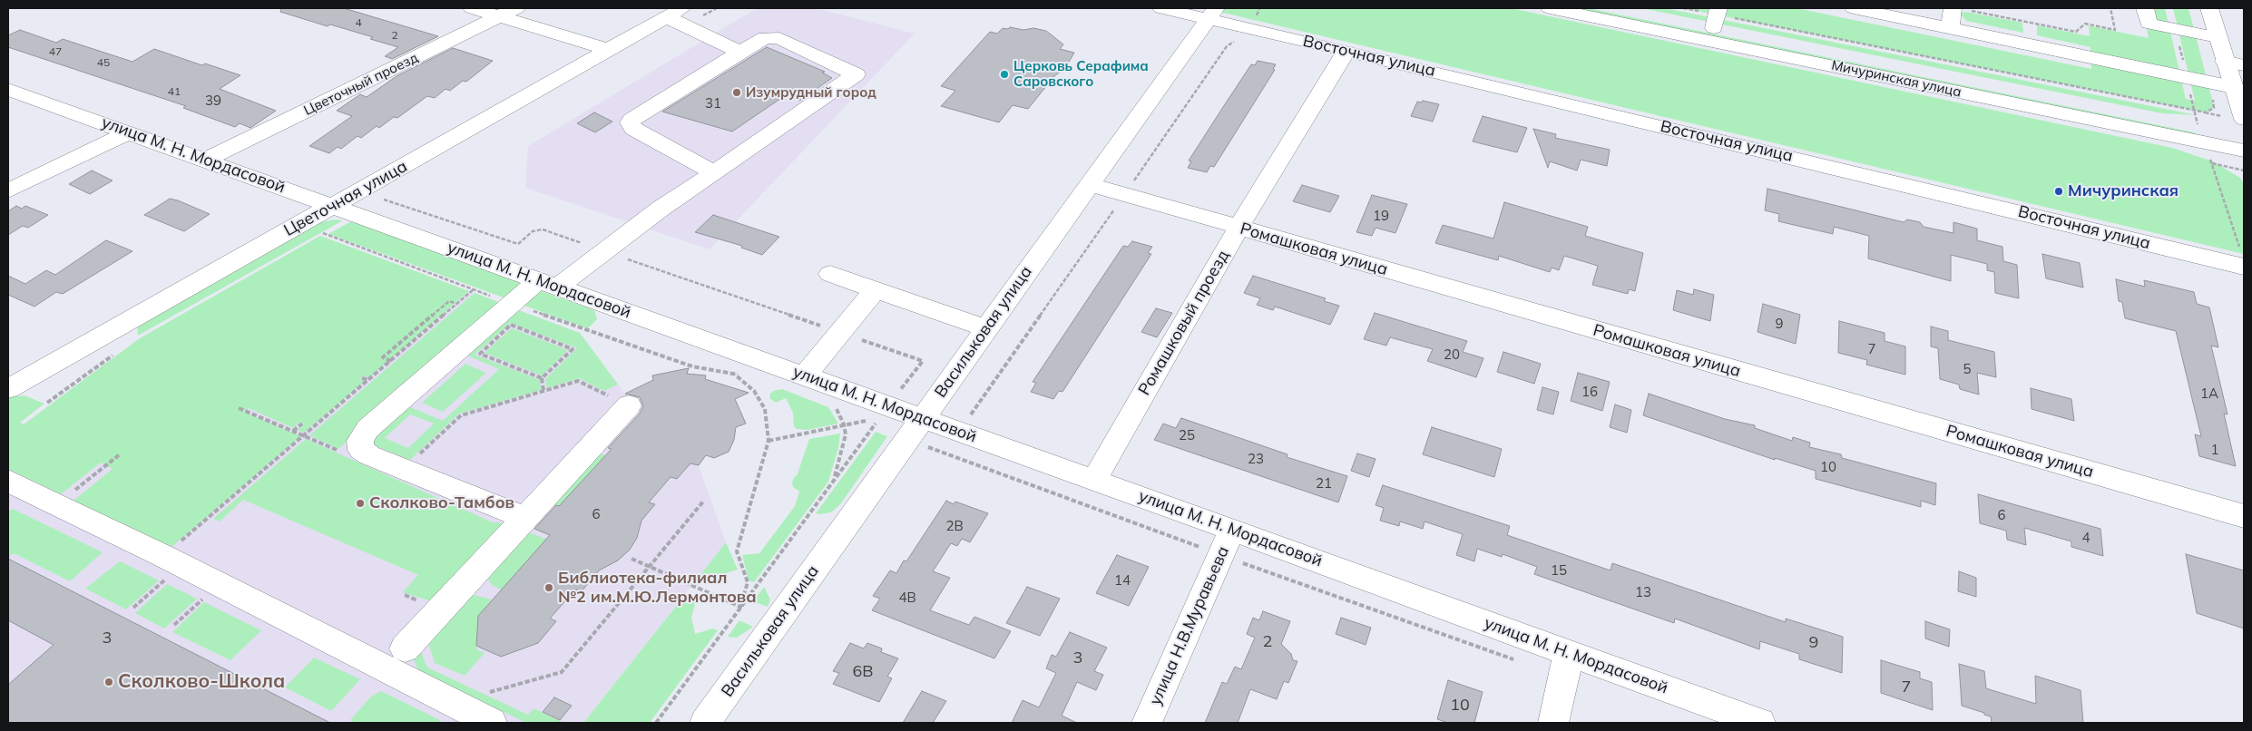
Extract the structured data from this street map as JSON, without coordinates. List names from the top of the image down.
{
  "streets": {
    "street": [
      "Восточная улица",
      "Мичуринская улица",
      "Цветочный проезд",
      "улица М. Н. Мордасовой",
      "Цветочная улица",
      "Ромашковая улица",
      "Ромашковый проезд",
      "Васильковая улица",
      "улица Н.В.Муравьева"
    ]
  },
  "crossings": [
    ["Восточная улица", "Ромашковый проезд"],
    ["Восточная улица", "Васильковая улица"],
    ["Цветочный проезд", "улица М. Н. Мордасовой"],
    ["улица М. Н. Мордасовой", "Цветочная улица"],
    ["улица М. Н. Мордасовой", "Ромашковый проезд"],
    ["улица М. Н. Мордасовой", "Васильковая улица"],
    ["улица М. Н. Мордасовой", "улица Н.В.Муравьева"],
    ["Ромашковая улица", "Ромашковый проезд"],
    ["Ромашковая улица", "Васильковая улица"]
  ],
  "places": [
    "Церковь Серафима Саровского",
    "Изумрудный город",
    "Мичуринская",
    "Сколково-Тамбов",
    "Библиотека-филиал №2 им.М.Ю.Лермонтова",
    "Сколково-Школа"
  ],
  "house_numbers": [
    "4",
    "2",
    "47",
    "45",
    "41",
    "39",
    "31",
    "19",
    "9",
    "7",
    "20",
    "5",
    "16",
    "1А",
    "25",
    "1",
    "23",
    "10",
    "21",
    "6",
    "6",
    "2В",
    "4",
    "15",
    "14",
    "13",
    "4В",
    "3",
    "2",
    "9",
    "3",
    "6В",
    "7",
    "10"
  ]
}
